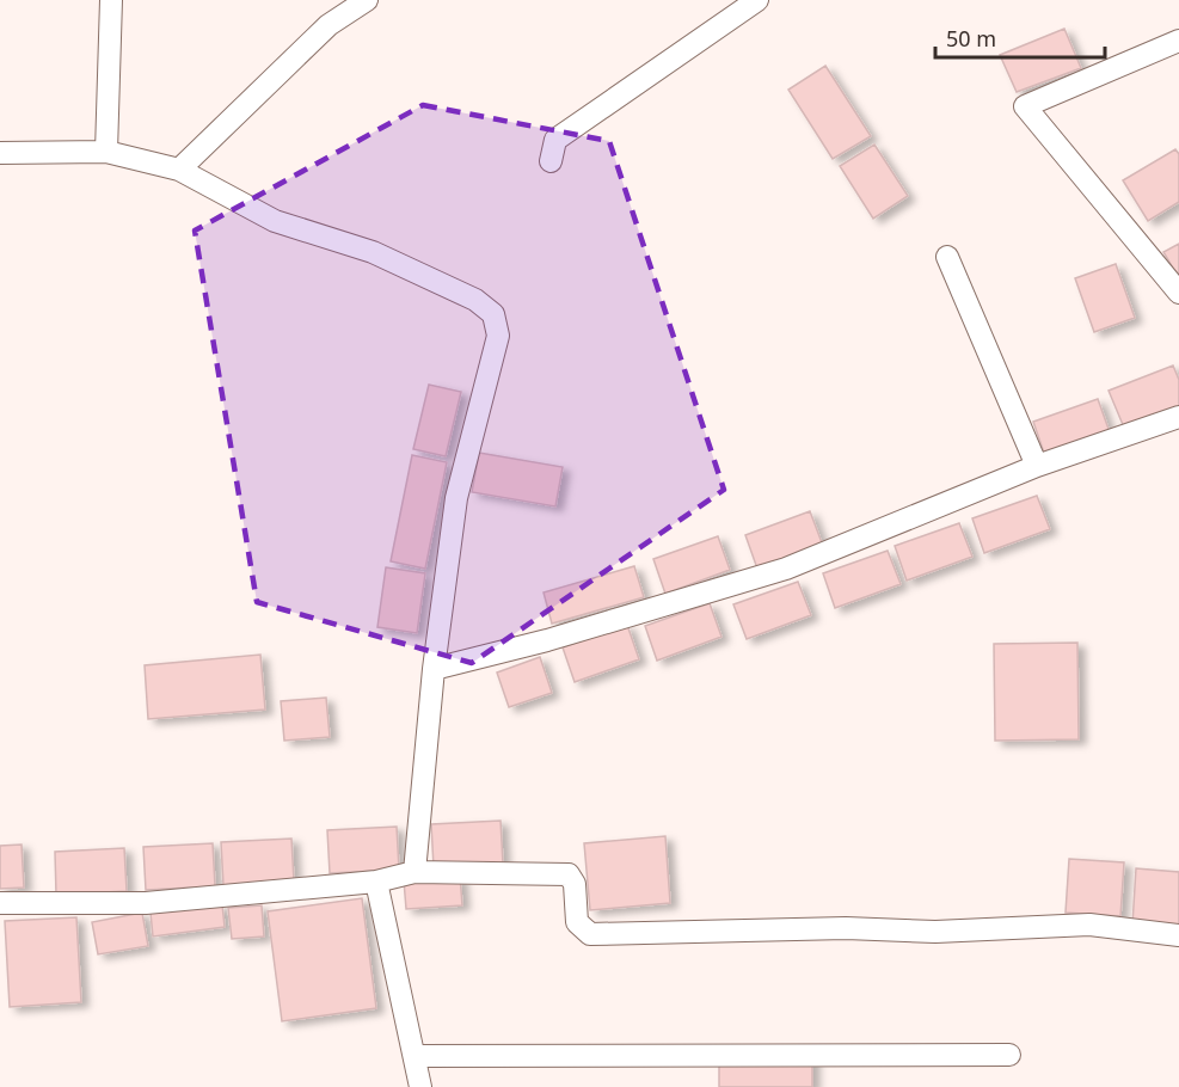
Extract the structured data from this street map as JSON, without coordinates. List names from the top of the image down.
{
  "scale_bar": "50 m"
}
